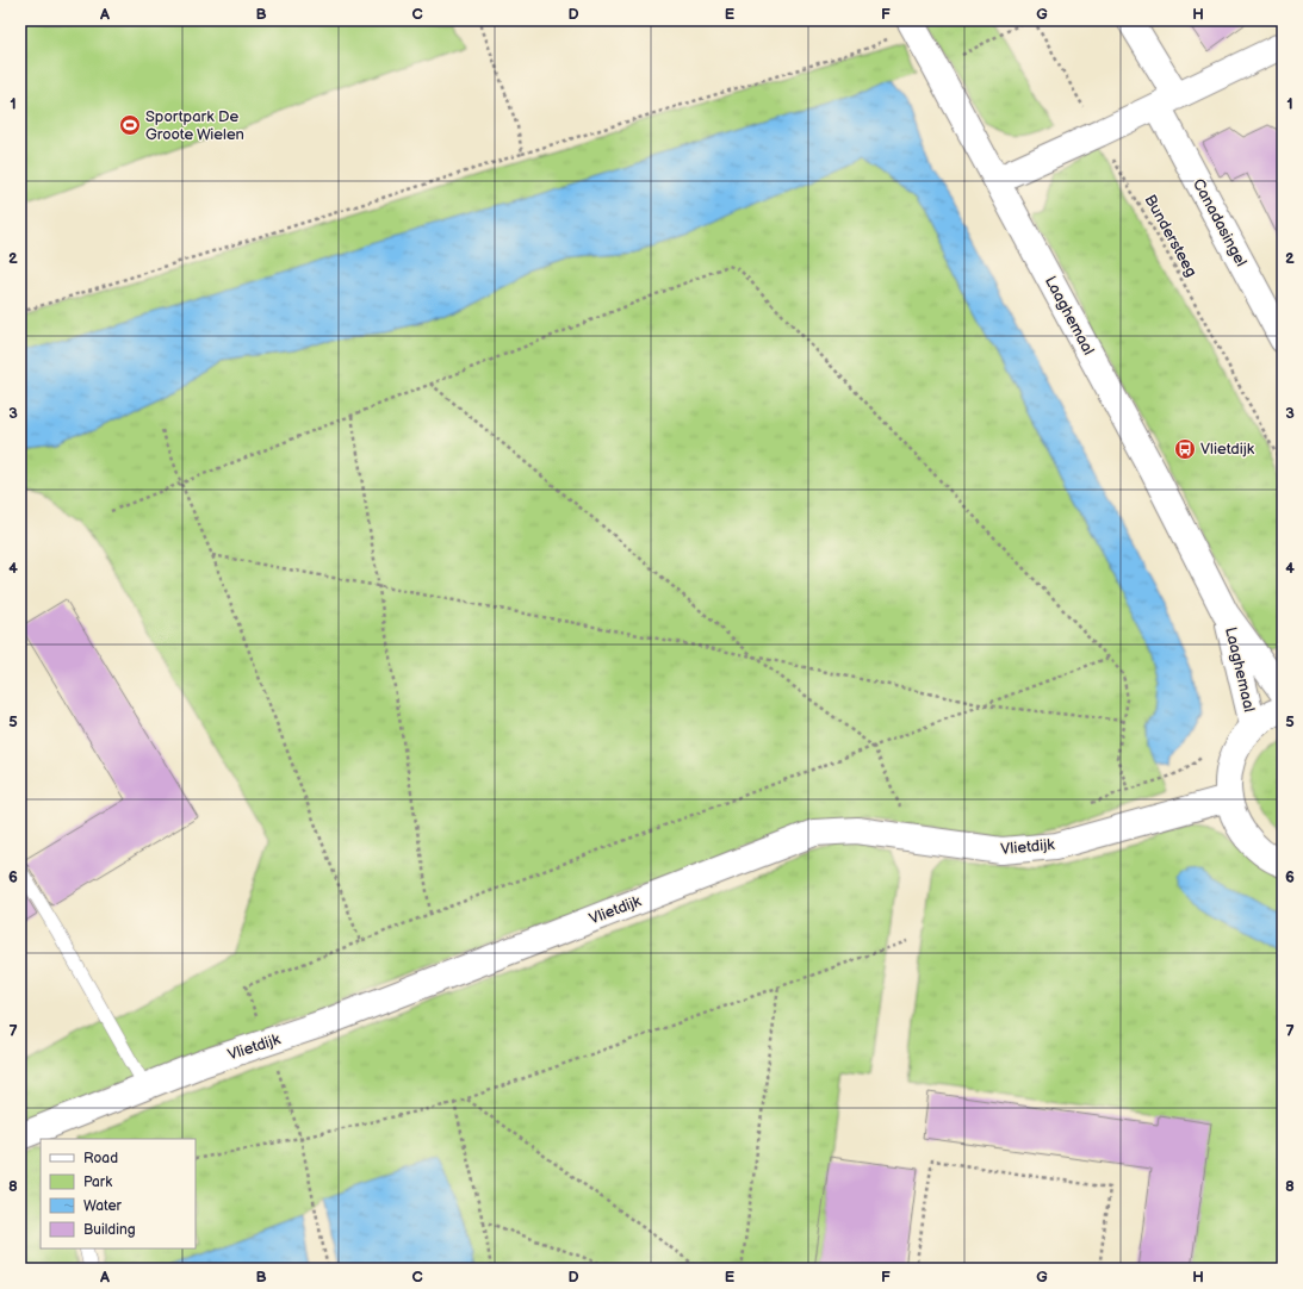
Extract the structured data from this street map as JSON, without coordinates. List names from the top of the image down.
{
  "streets": {
    "street": ["Canadasingel", "Laaghemaal", "Vlietdijk"],
    "path": ["Bundersteeg"]
  },
  "places": {
    "sports": ["Sportpark De Groote Wielen"],
    "bus stop": ["Vlietdijk"]
  },
  "legend": [
    "Road",
    "Park",
    "Water",
    "Building"
  ],
  "grid": {
    "columns": [
      "A",
      "B",
      "C",
      "D",
      "E",
      "F",
      "G",
      "H"
    ],
    "rows": [
      "1",
      "2",
      "3",
      "4",
      "5",
      "6",
      "7",
      "8"
    ]
  }
}
